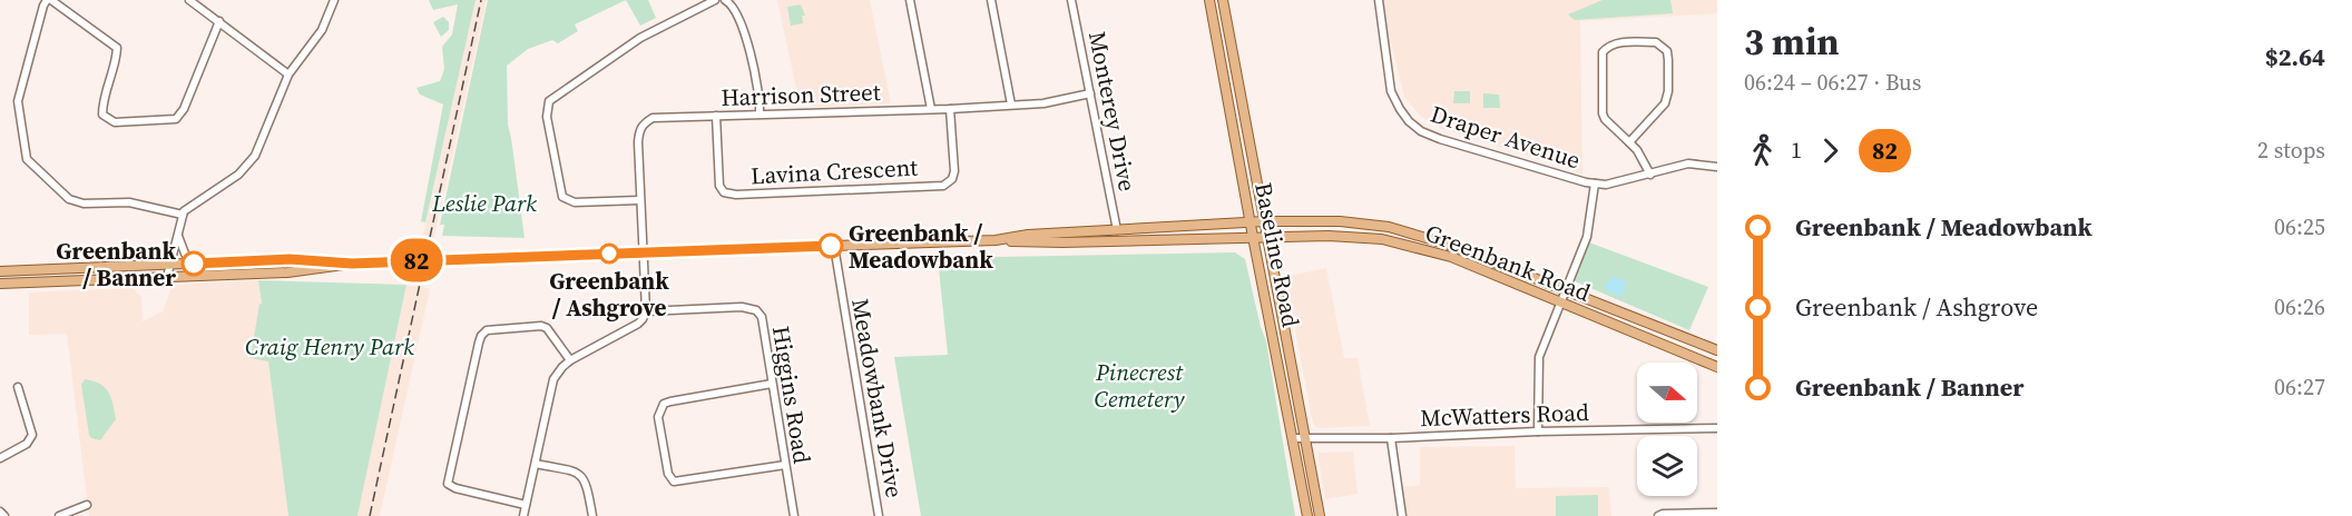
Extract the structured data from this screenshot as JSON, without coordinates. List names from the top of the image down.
{
  "streets": {
    "main road": ["Baseline Road", "Greenbank Road"],
    "street": [
      "Harrison Street",
      "Monterey Drive",
      "Draper Avenue",
      "Lavina Crescent",
      "Higgins Road",
      "Meadowbank Drive",
      "McWatters Road"
    ]
  },
  "crossings": [
    ["Harrison Street", "Monterey Drive"],
    ["Harrison Street", "Lavina Crescent"],
    ["Harrison Street", "Greenbank Road"],
    ["Harrison Street", "Higgins Road"],
    ["Monterey Drive", "Greenbank Road"],
    ["Baseline Road", "Greenbank Road"],
    ["Baseline Road", "McWatters Road"],
    ["Greenbank Road", "Meadowbank Drive"]
  ],
  "parks": ["Leslie Park", "Craig Henry Park", "Pinecrest Cemetery"],
  "places": ["Greenbank / Meadowbank", "Greenbank / Ashgrove", "Greenbank / Banner"],
  "lines": ["bus line 82"],
  "north": "right",
  "page": {
    "on_map": "82",
    "heading": ["3 min", "06:24 – 06:27 · Bus", "$2.64"],
    "legs": ["1", "82", "2 stops"],
    "list": [
      {
        "name": "Greenbank / Meadowbank",
        "value": "06:25"
      },
      {
        "name": "Greenbank / Ashgrove",
        "value": "06:26"
      },
      {
        "name": "Greenbank / Banner",
        "value": "06:27"
      }
    ]
  }
}
